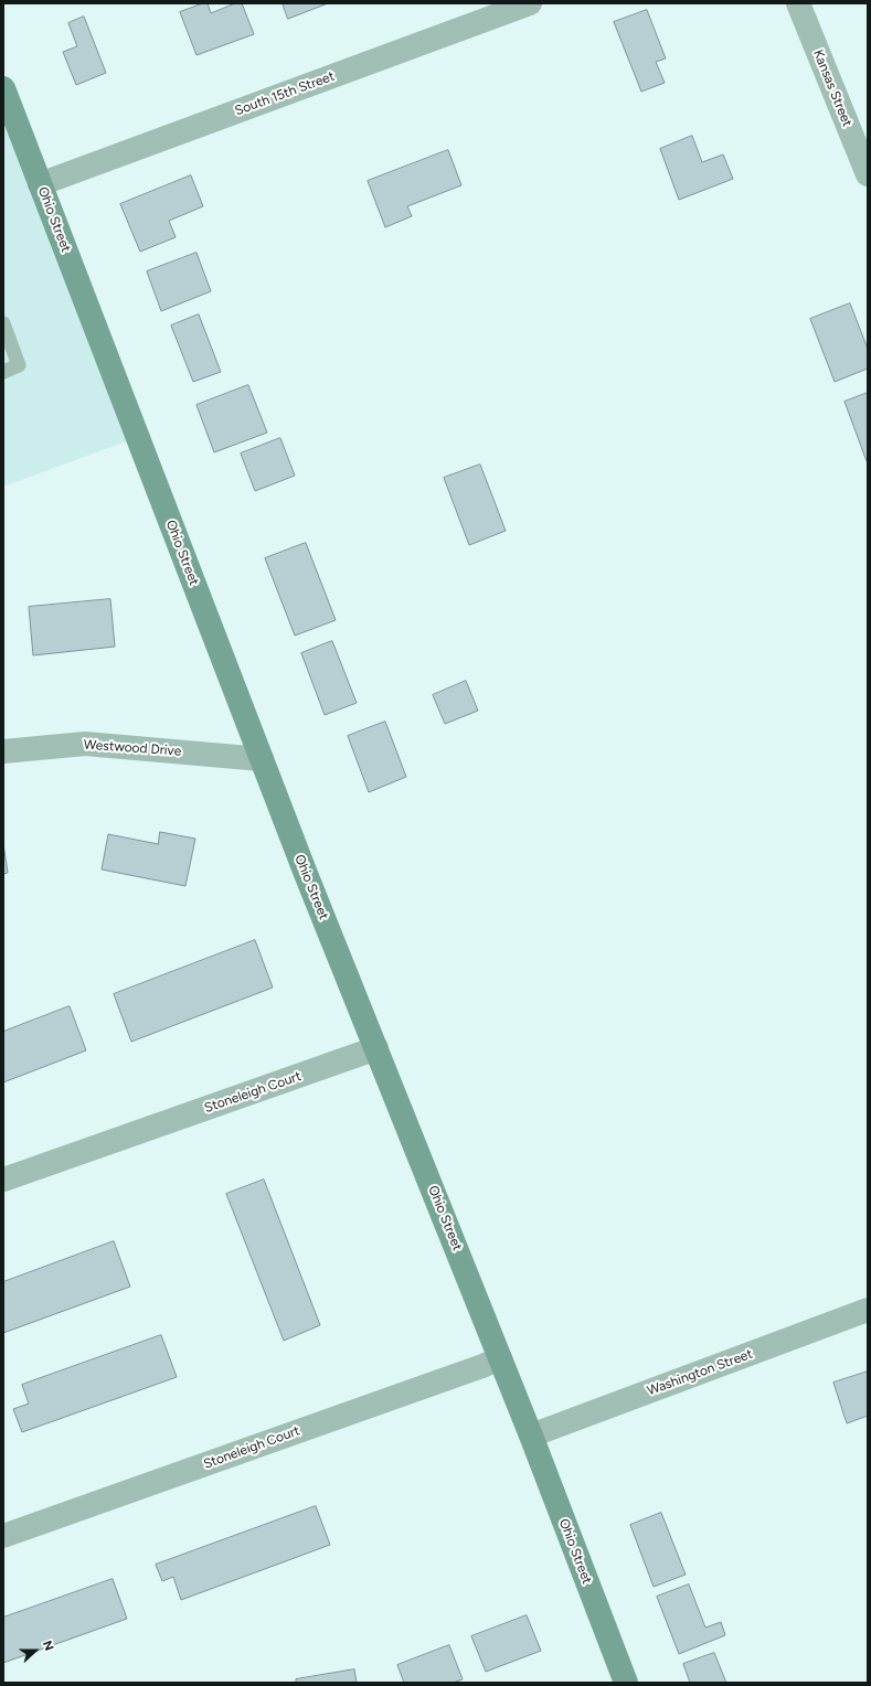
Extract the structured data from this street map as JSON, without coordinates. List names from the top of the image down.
{
  "streets": {
    "street": [
      "Kansas Street",
      "South 15th Street",
      "Ohio Street",
      "Westwood Drive",
      "Stoneleigh Court",
      "Washington Street"
    ]
  },
  "crossings": [
    ["South 15th Street", "Ohio Street"],
    ["Ohio Street", "Westwood Drive"],
    ["Ohio Street", "Stoneleigh Court"],
    ["Ohio Street", "Washington Street"]
  ],
  "north": "right"
}
